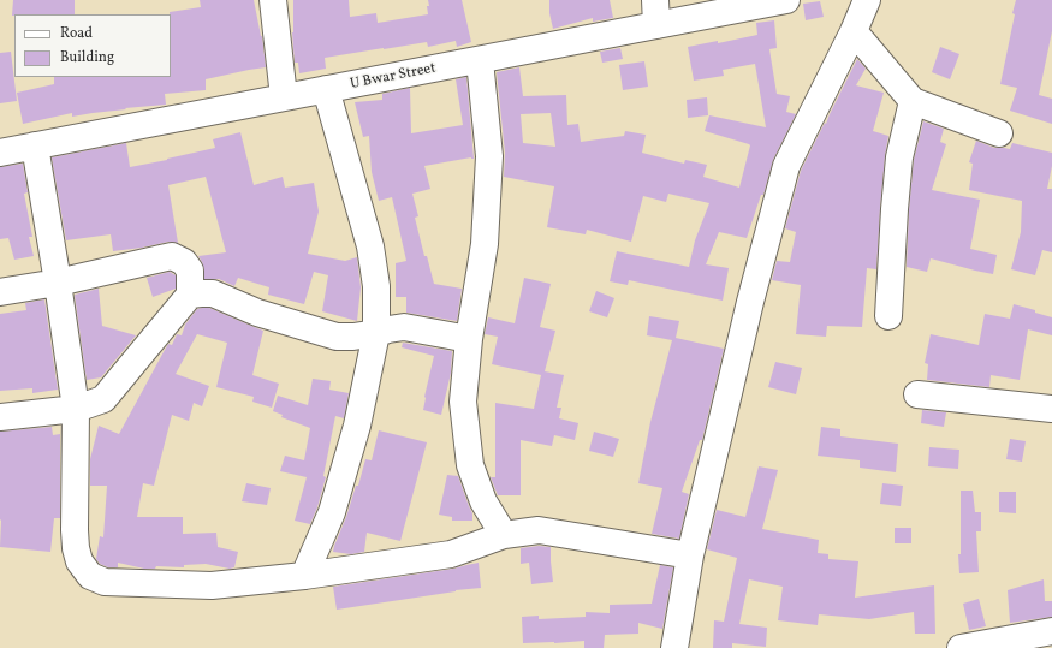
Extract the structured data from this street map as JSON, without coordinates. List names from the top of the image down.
{
  "streets": {
    "street": ["U Bwar Street"]
  },
  "legend": ["Road", "Building"]
}
